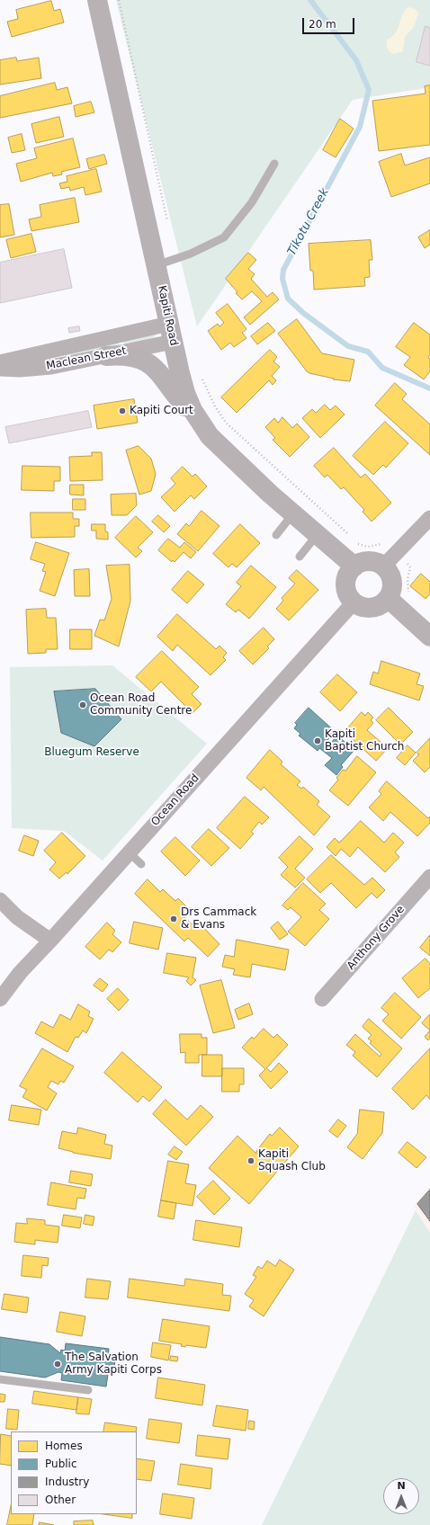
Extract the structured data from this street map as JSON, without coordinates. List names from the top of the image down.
{
  "streets": {
    "main road": ["Kapiti Road"],
    "street": ["Maclean Street", "Ocean Road", "Anthony Grove"]
  },
  "crossings": [
    ["Kapiti Road", "Maclean Street"],
    ["Kapiti Road", "Ocean Road"]
  ],
  "water": ["Tikotu Creek"],
  "parks": ["Bluegum Reserve"],
  "places": [
    "Kapiti Court",
    "Ocean Road Community Centre",
    "Kapiti Baptist Church",
    "Drs Cammack & Evans",
    "Kapiti Squash Club",
    "The Salvation Army Kapiti Corps"
  ],
  "legend": [
    "Homes",
    "Public",
    "Industry",
    "Other"
  ],
  "scale_bar": "20 m",
  "north": "top"
}
